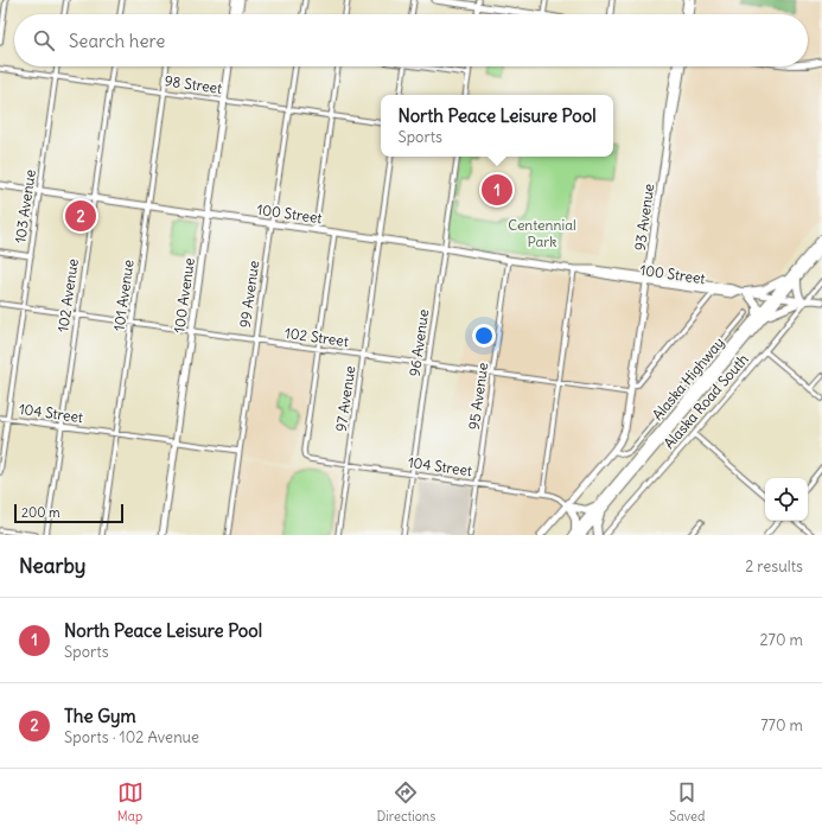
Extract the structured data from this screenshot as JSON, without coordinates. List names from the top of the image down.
{
  "streets": {
    "highway": ["Alaska Highway"],
    "main road": ["100 Street", "93 Avenue", "100 Avenue"],
    "street": [
      "98 Street",
      "103 Avenue",
      "99 Avenue",
      "102 Avenue",
      "101 Avenue",
      "102 Street",
      "96 Avenue",
      "95 Avenue",
      "97 Avenue",
      "Alaska Road South",
      "104 Street"
    ]
  },
  "crossings": [
    ["98 Street", "103 Avenue"],
    ["98 Street", "99 Avenue"],
    ["98 Street", "102 Avenue"],
    ["98 Street", "101 Avenue"],
    ["98 Street", "100 Avenue"],
    ["103 Avenue", "100 Street"],
    ["103 Avenue", "102 Street"],
    ["103 Avenue", "104 Street"],
    ["100 Street", "93 Avenue"],
    ["100 Street", "99 Avenue"],
    ["100 Street", "102 Avenue"],
    ["100 Street", "101 Avenue"],
    ["100 Street", "100 Avenue"],
    ["100 Street", "96 Avenue"],
    ["100 Street", "Alaska Highway"],
    ["100 Street", "95 Avenue"],
    ["100 Street", "97 Avenue"],
    ["100 Street", "Alaska Road South"],
    ["93 Avenue", "102 Street"],
    ["93 Avenue", "104 Street"],
    ["99 Avenue", "102 Street"],
    ["99 Avenue", "104 Street"],
    ["102 Avenue", "102 Street"],
    ["102 Avenue", "104 Street"],
    ["101 Avenue", "102 Street"],
    ["101 Avenue", "104 Street"],
    ["100 Avenue", "102 Street"],
    ["100 Avenue", "104 Street"],
    ["102 Street", "96 Avenue"],
    ["102 Street", "95 Avenue"],
    ["102 Street", "97 Avenue"],
    ["102 Street", "104 Street"],
    ["96 Avenue", "104 Street"],
    ["95 Avenue", "104 Street"],
    ["97 Avenue", "104 Street"]
  ],
  "parks": ["Centennial Park"],
  "scale_bar": "200 m",
  "page": {
    "search": "Search here",
    "popup": ["North Peace Leisure Pool", "Sports"],
    "pins": ["1", "2"],
    "scale": "200 m",
    "heading": ["Nearby", "2 results"],
    "list": [
      {
        "mark": "1",
        "name": "North Peace Leisure Pool",
        "note": "Sports",
        "value": "270 m"
      },
      {
        "mark": "2",
        "name": "The Gym",
        "note": "Sports · 102 Avenue",
        "value": "770 m"
      }
    ],
    "nav": ["Map", "Directions", "Saved"]
  }
}
